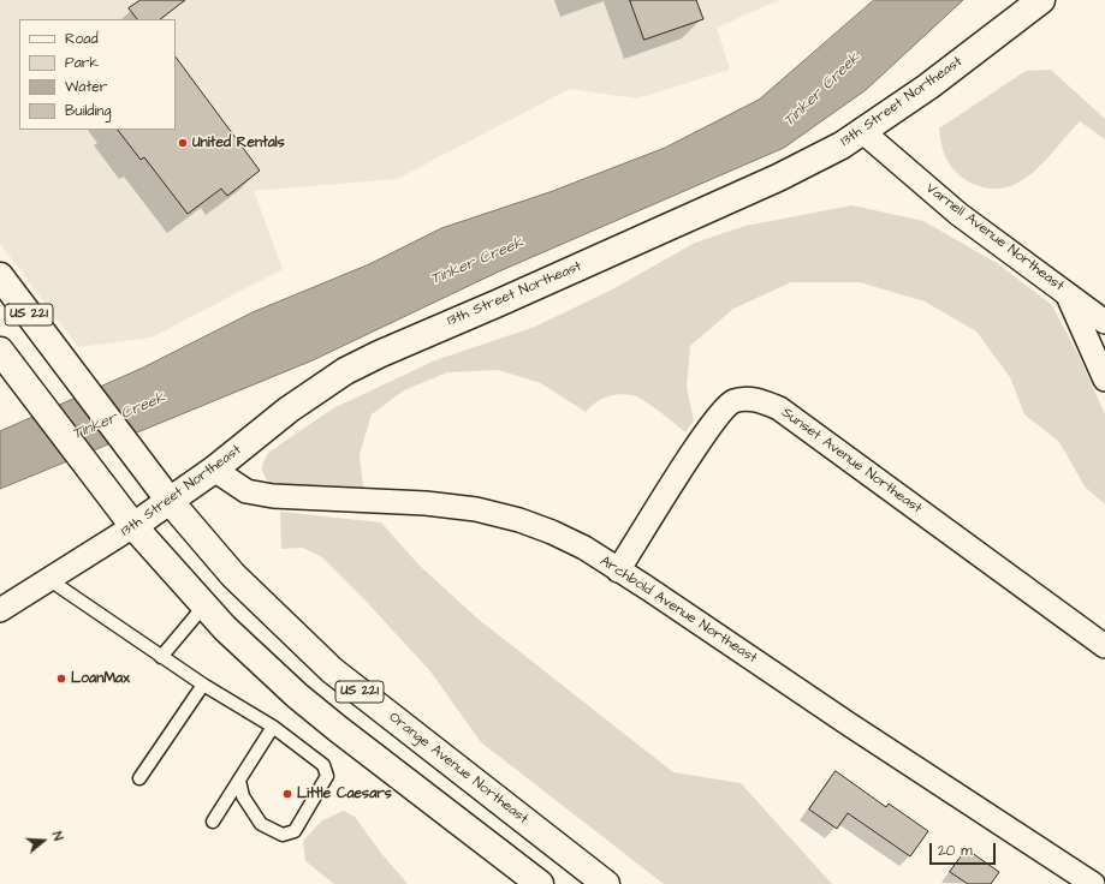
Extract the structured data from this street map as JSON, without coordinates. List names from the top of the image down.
{
  "streets": {
    "main road": ["13th Street Northeast", "US 221", "Orange Avenue Northeast"],
    "street": ["Varnell Avenue Northeast", "Sunset Avenue Northeast", "Archbold Avenue Northeast"]
  },
  "crossings": [
    ["13th Street Northeast", "Varnell Avenue Northeast"],
    ["13th Street Northeast", "US 221"],
    ["13th Street Northeast", "Archbold Avenue Northeast"],
    ["13th Street Northeast", "Orange Avenue Northeast"],
    ["Sunset Avenue Northeast", "Archbold Avenue Northeast"]
  ],
  "water": ["Tinker Creek"],
  "places": ["United Rentals", "LoanMax", "Little Caesars"],
  "legend": [
    "Road",
    "Park",
    "Water",
    "Building"
  ],
  "scale_bar": "20 m",
  "north": "right"
}
